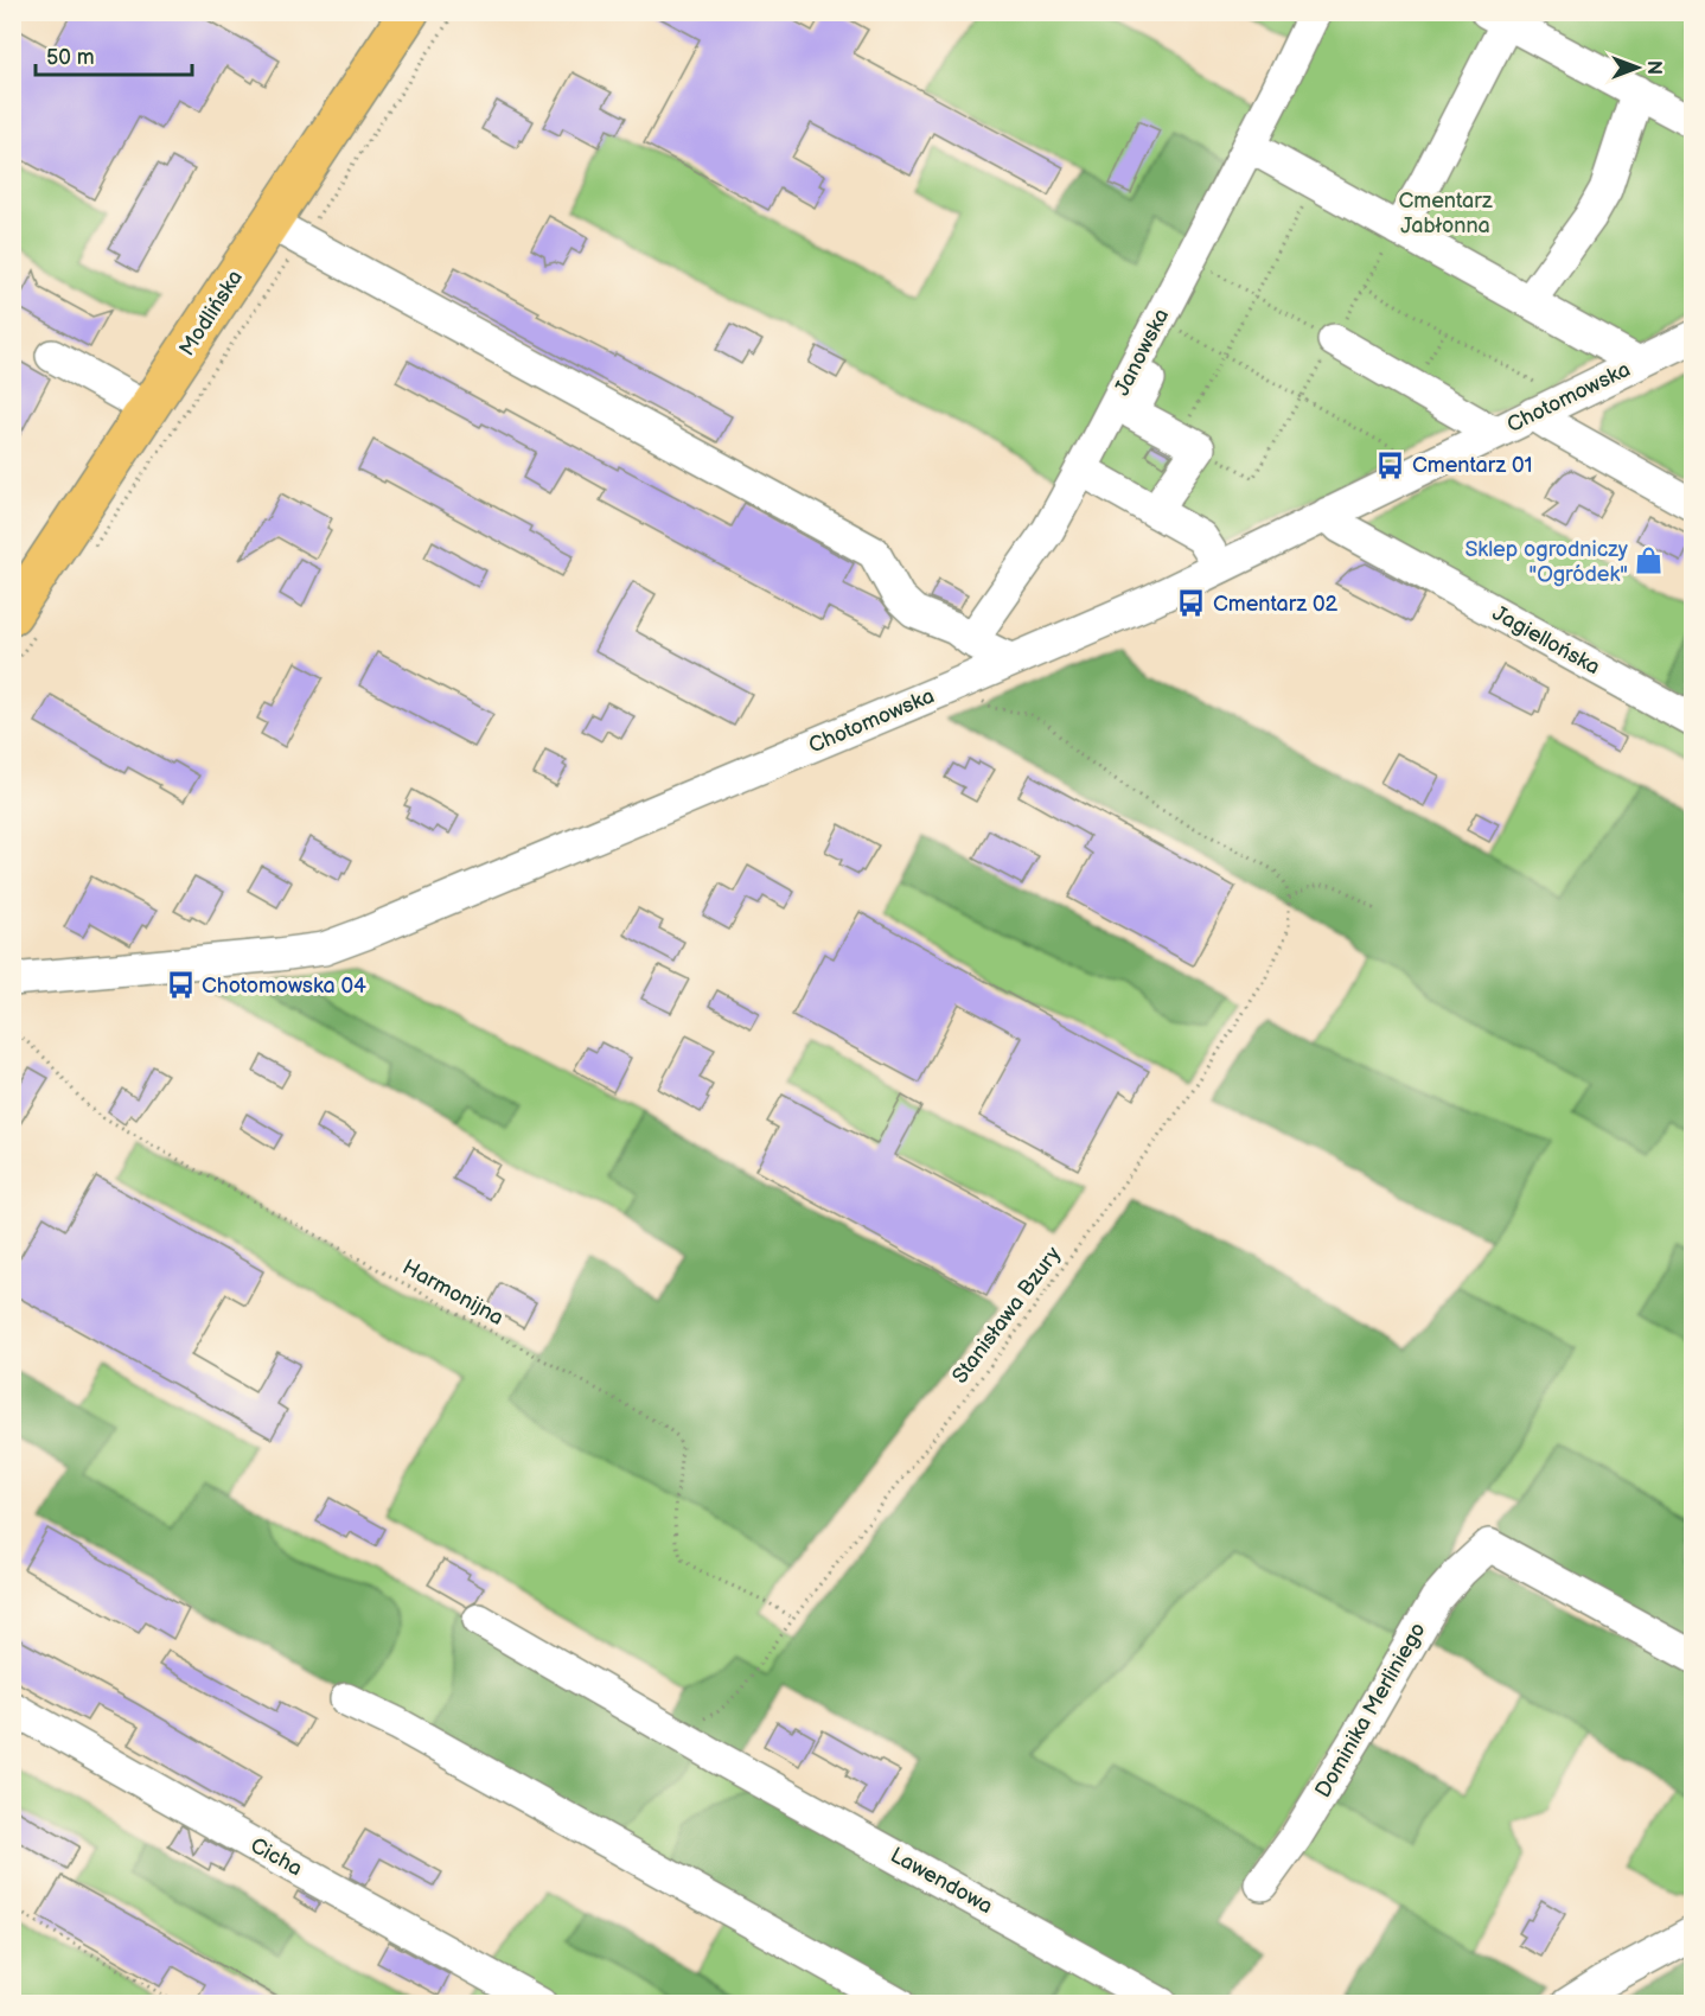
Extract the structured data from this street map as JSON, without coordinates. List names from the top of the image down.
{
  "streets": {
    "main road": ["Modlińska"],
    "street": [
      "Janowska",
      "Chotomowska",
      "Jagiellońska",
      "Dominika Merliniego",
      "Cicha",
      "Lawendowa"
    ],
    "path": ["Harmonijna", "Stanisława Bzury"]
  },
  "crossings": [
    ["Chotomowska", "Jagiellońska"],
    ["Harmonijna", "Stanisława Bzury"]
  ],
  "parks": ["Cmentarz Jabłonna"],
  "places": {
    "bus stop": ["Cmentarz 01", "Cmentarz 02", "Chotomowska 04"],
    "shop": ["Sklep ogrodniczy \"Ogródek\""]
  },
  "scale_bar": "50 m",
  "north": "right"
}
